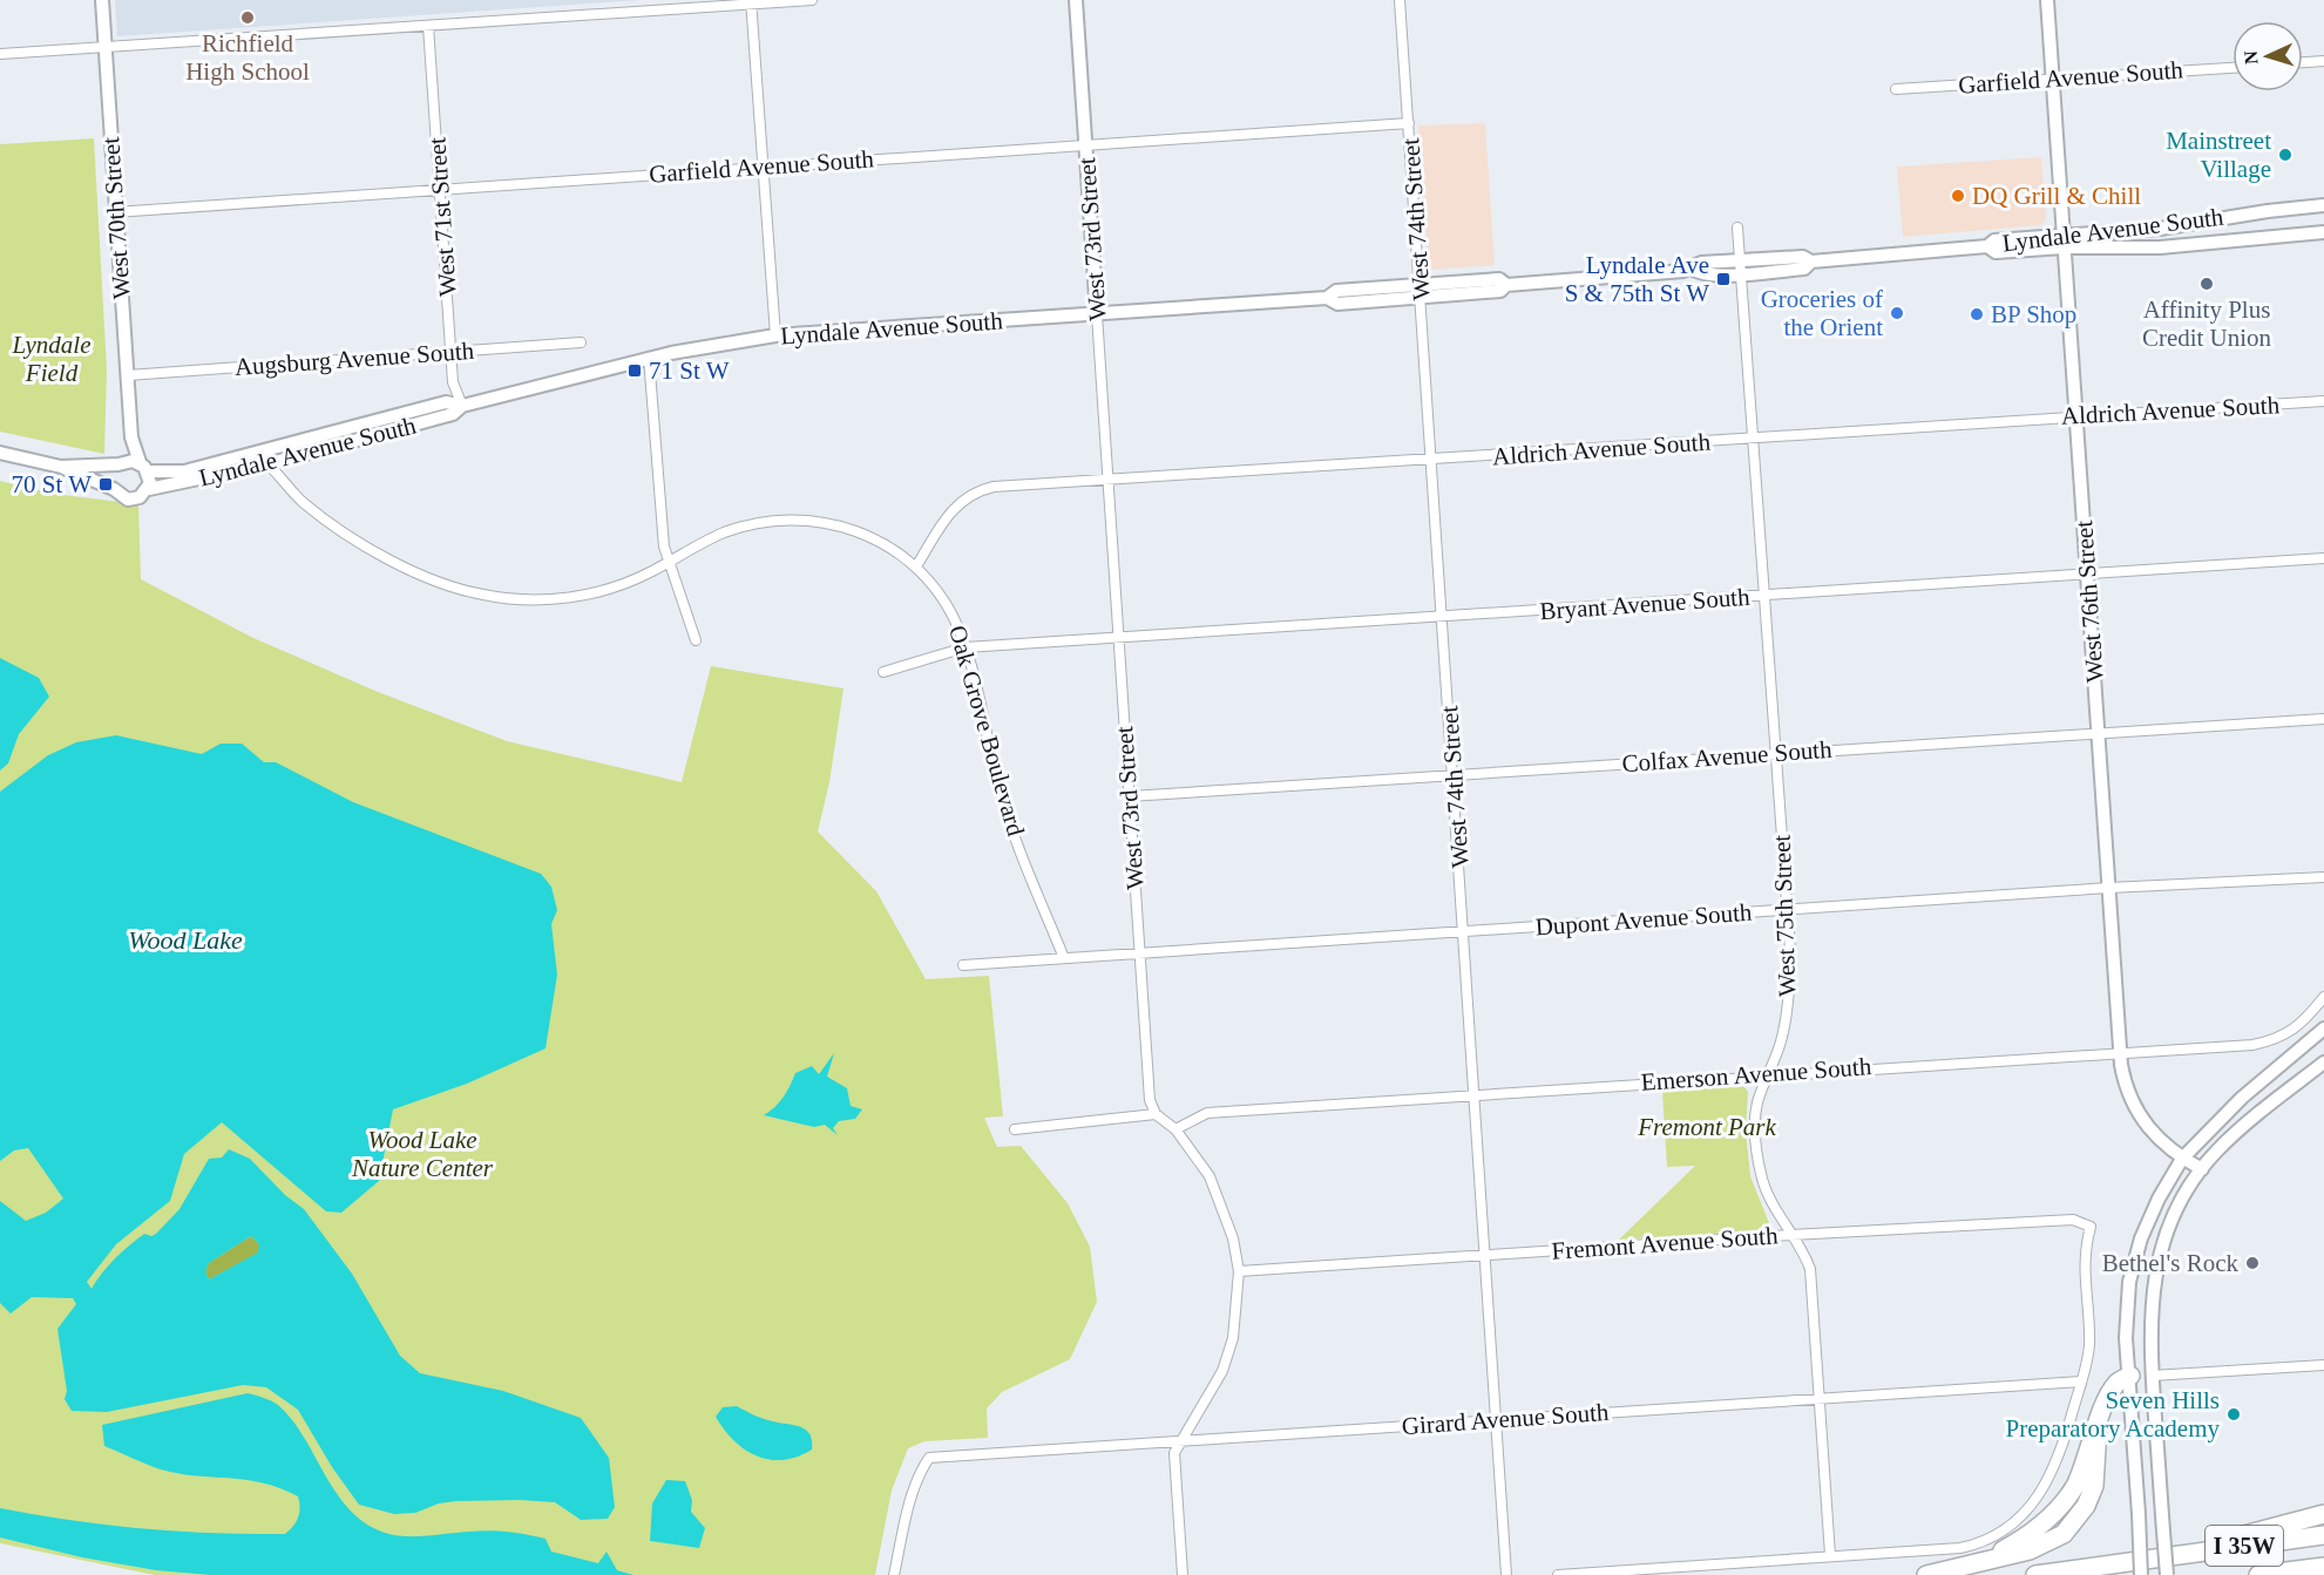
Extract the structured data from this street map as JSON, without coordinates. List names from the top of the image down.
{
  "streets": {
    "highway": ["I 35W"],
    "main road": [
      "West 70th Street",
      "Lyndale Avenue South",
      "West 73rd Street",
      "West 76th Street"
    ],
    "street": [
      "Garfield Avenue South",
      "West 71st Street",
      "West 74th Street",
      "Augsburg Avenue South",
      "Aldrich Avenue South",
      "Bryant Avenue South",
      "Oak Grove Boulevard",
      "Colfax Avenue South",
      "West 75th Street",
      "Dupont Avenue South",
      "Emerson Avenue South",
      "Fremont Avenue South",
      "Girard Avenue South"
    ]
  },
  "crossings": [
    ["Garfield Avenue South", "West 71st Street"],
    ["Garfield Avenue South", "West 70th Street"],
    ["Garfield Avenue South", "West 74th Street"],
    ["Garfield Avenue South", "West 73rd Street"],
    ["Garfield Avenue South", "West 76th Street"],
    ["West 71st Street", "Lyndale Avenue South"],
    ["West 71st Street", "Augsburg Avenue South"],
    ["West 70th Street", "Lyndale Avenue South"],
    ["West 70th Street", "Augsburg Avenue South"],
    ["West 74th Street", "Lyndale Avenue South"],
    ["West 74th Street", "Aldrich Avenue South"],
    ["West 74th Street", "Bryant Avenue South"],
    ["West 74th Street", "Colfax Avenue South"],
    ["West 74th Street", "Dupont Avenue South"],
    ["West 74th Street", "Emerson Avenue South"],
    ["West 74th Street", "Fremont Avenue South"],
    ["West 74th Street", "Girard Avenue South"],
    ["Lyndale Avenue South", "West 73rd Street"],
    ["Lyndale Avenue South", "West 76th Street"],
    ["Lyndale Avenue South", "Oak Grove Boulevard"],
    ["Lyndale Avenue South", "West 75th Street"],
    ["West 73rd Street", "Aldrich Avenue South"],
    ["West 73rd Street", "Bryant Avenue South"],
    ["West 73rd Street", "Colfax Avenue South"],
    ["West 73rd Street", "Dupont Avenue South"],
    ["Aldrich Avenue South", "West 76th Street"],
    ["Aldrich Avenue South", "Oak Grove Boulevard"],
    ["Aldrich Avenue South", "West 75th Street"],
    ["West 76th Street", "Bryant Avenue South"],
    ["West 76th Street", "Colfax Avenue South"],
    ["West 76th Street", "Dupont Avenue South"],
    ["West 76th Street", "Emerson Avenue South"],
    ["Bryant Avenue South", "Oak Grove Boulevard"],
    ["Bryant Avenue South", "West 75th Street"],
    ["Oak Grove Boulevard", "Dupont Avenue South"],
    ["Colfax Avenue South", "West 75th Street"],
    ["West 75th Street", "Dupont Avenue South"],
    ["West 75th Street", "Emerson Avenue South"],
    ["West 75th Street", "Fremont Avenue South"],
    ["West 75th Street", "Girard Avenue South"],
    ["Fremont Avenue South", "Girard Avenue South"]
  ],
  "water": ["Wood Lake"],
  "parks": ["Lyndale Field", "Fremont Park", "Wood Lake Nature Center"],
  "places": {
    "other": [
      "Richfield High School",
      "Mainstreet Village",
      "DQ Grill & Chill",
      "Affinity Plus Credit Union",
      "Groceries of the Orient",
      "BP Shop",
      "Bethel's Rock",
      "Seven Hills Preparatory Academy"
    ],
    "transit": ["Lyndale Ave S & 75th St W", "71 St W", "70 St W"]
  },
  "north": "left"
}
